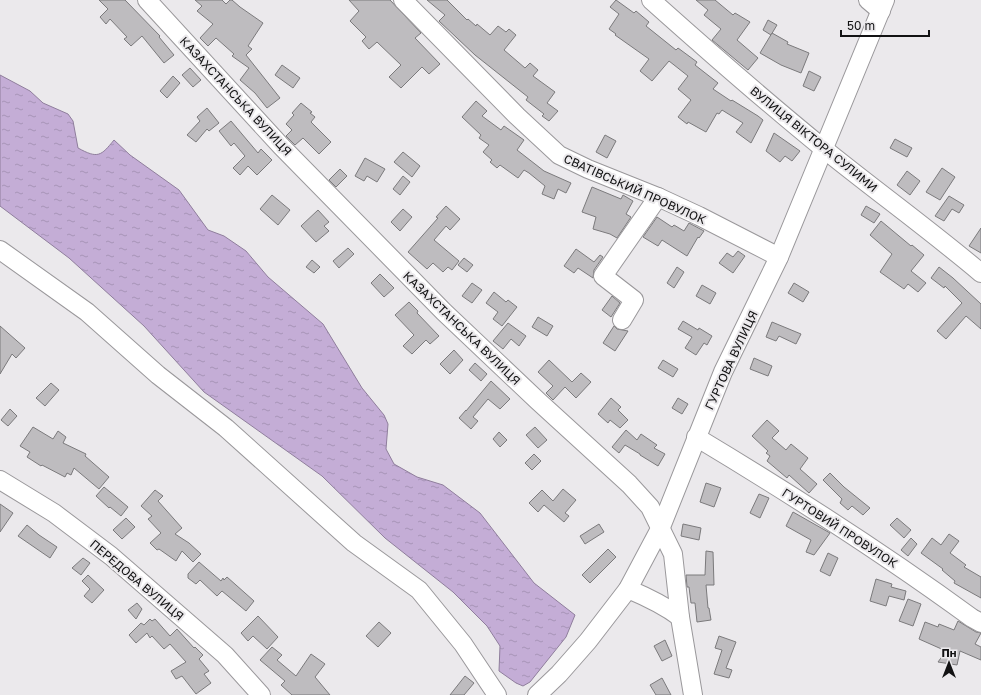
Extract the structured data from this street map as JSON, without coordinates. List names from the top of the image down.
{
  "streets": {
    "street": [
      "КАЗАХСТАНСЬКА ВУЛИЦЯ",
      "ВУЛИЦЯ ВІКТОРА СУЛИМИ",
      "СВАТІВСЬКИЙ ПРОВУЛОК",
      "ГУРТОВА ВУЛИЦЯ",
      "ГУРТОВИЙ ПРОВУЛОК",
      "ПЕРЕДОВА ВУЛИЦЯ"
    ]
  },
  "crossings": [
    ["КАЗАХСТАНСЬКА ВУЛИЦЯ", "ГУРТОВА ВУЛИЦЯ"],
    ["ВУЛИЦЯ ВІКТОРА СУЛИМИ", "ГУРТОВА ВУЛИЦЯ"],
    ["СВАТІВСЬКИЙ ПРОВУЛОК", "ГУРТОВА ВУЛИЦЯ"],
    ["ГУРТОВА ВУЛИЦЯ", "ГУРТОВИЙ ПРОВУЛОК"]
  ],
  "scale_bar": "50 m",
  "north": "top"
}
